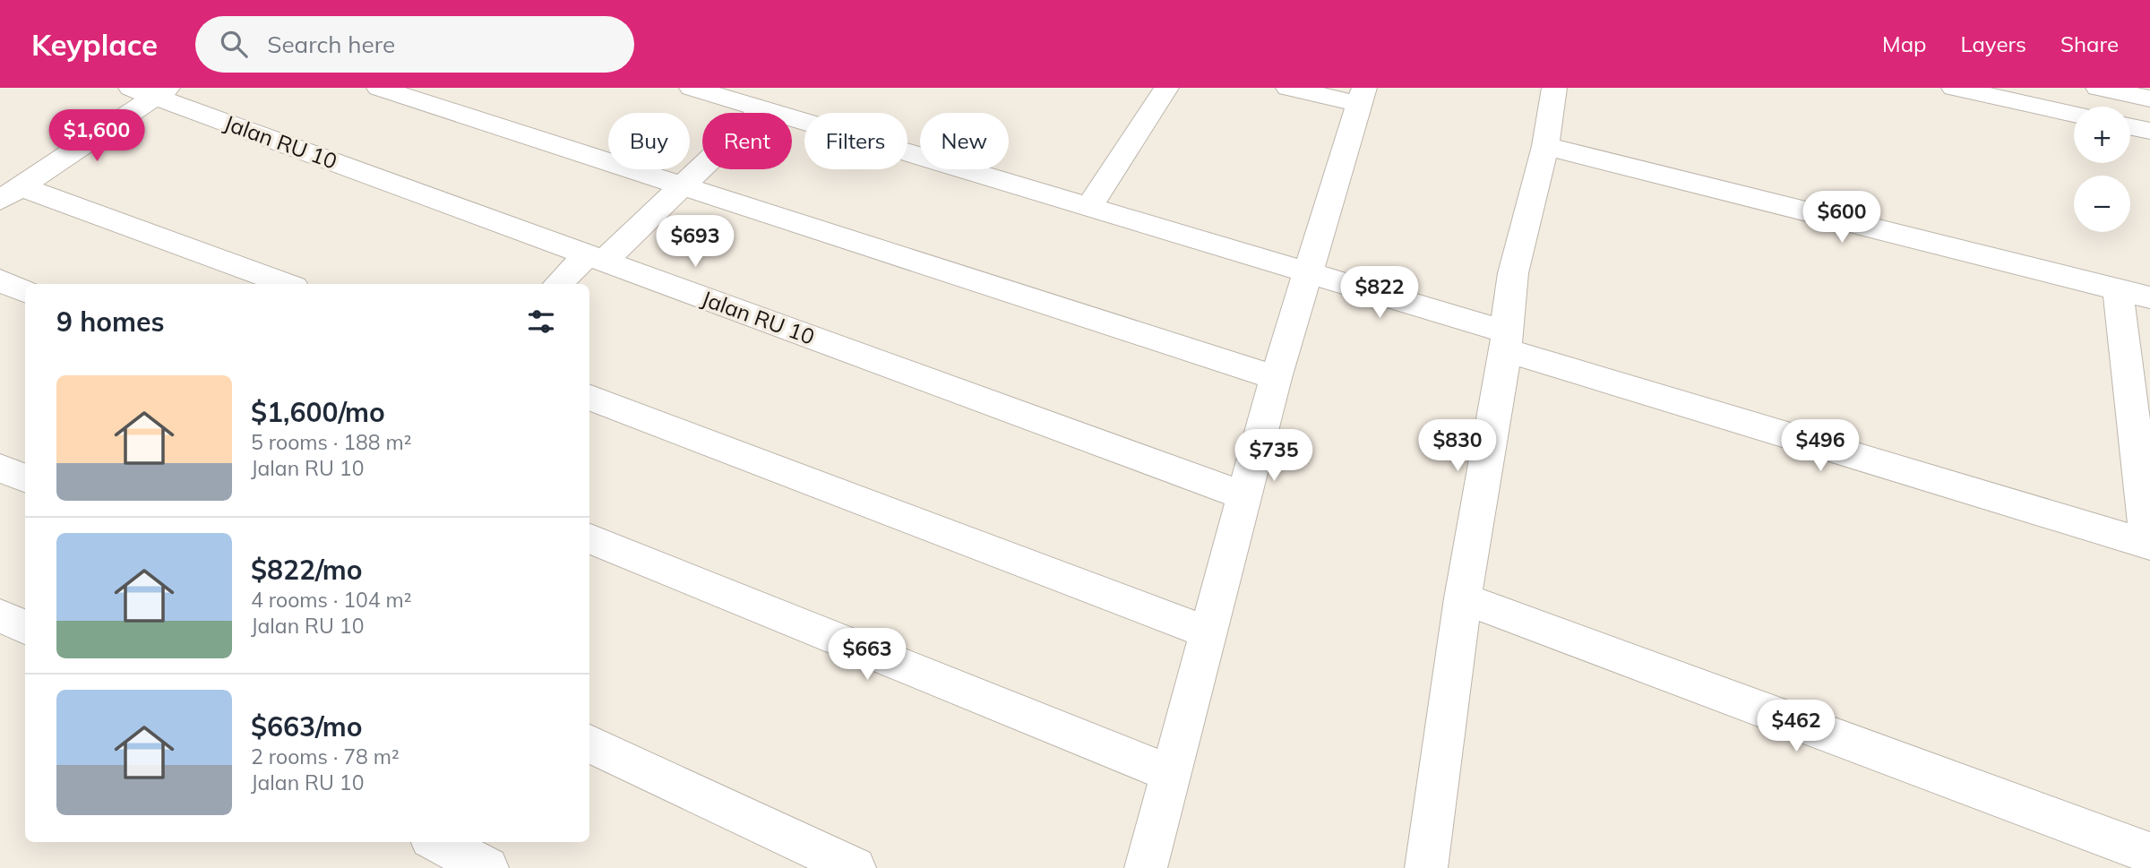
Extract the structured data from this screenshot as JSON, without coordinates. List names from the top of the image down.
{
  "streets": {
    "street": ["Jalan RU 10"]
  },
  "page": {
    "header": "Keyplace",
    "search": "Search here",
    "nav": ["Map", "Layers", "Share"],
    "map_buttons": ["+", "−"],
    "price": [
      "$1,600",
      "$600",
      "$693",
      "$822",
      "$830",
      "$496",
      "$735",
      "$663",
      "$462"
    ],
    "chip": [
      "Buy",
      "Rent",
      "Filters",
      "New"
    ],
    "heading": "9 homes",
    "list": [
      {
        "name": "$1,600/mo",
        "note": "5 rooms · 188 m² · Jalan RU 10"
      },
      {
        "name": "$822/mo",
        "note": "4 rooms · 104 m² · Jalan RU 10"
      },
      {
        "name": "$663/mo",
        "note": "2 rooms · 78 m² · Jalan RU 10"
      }
    ]
  }
}
